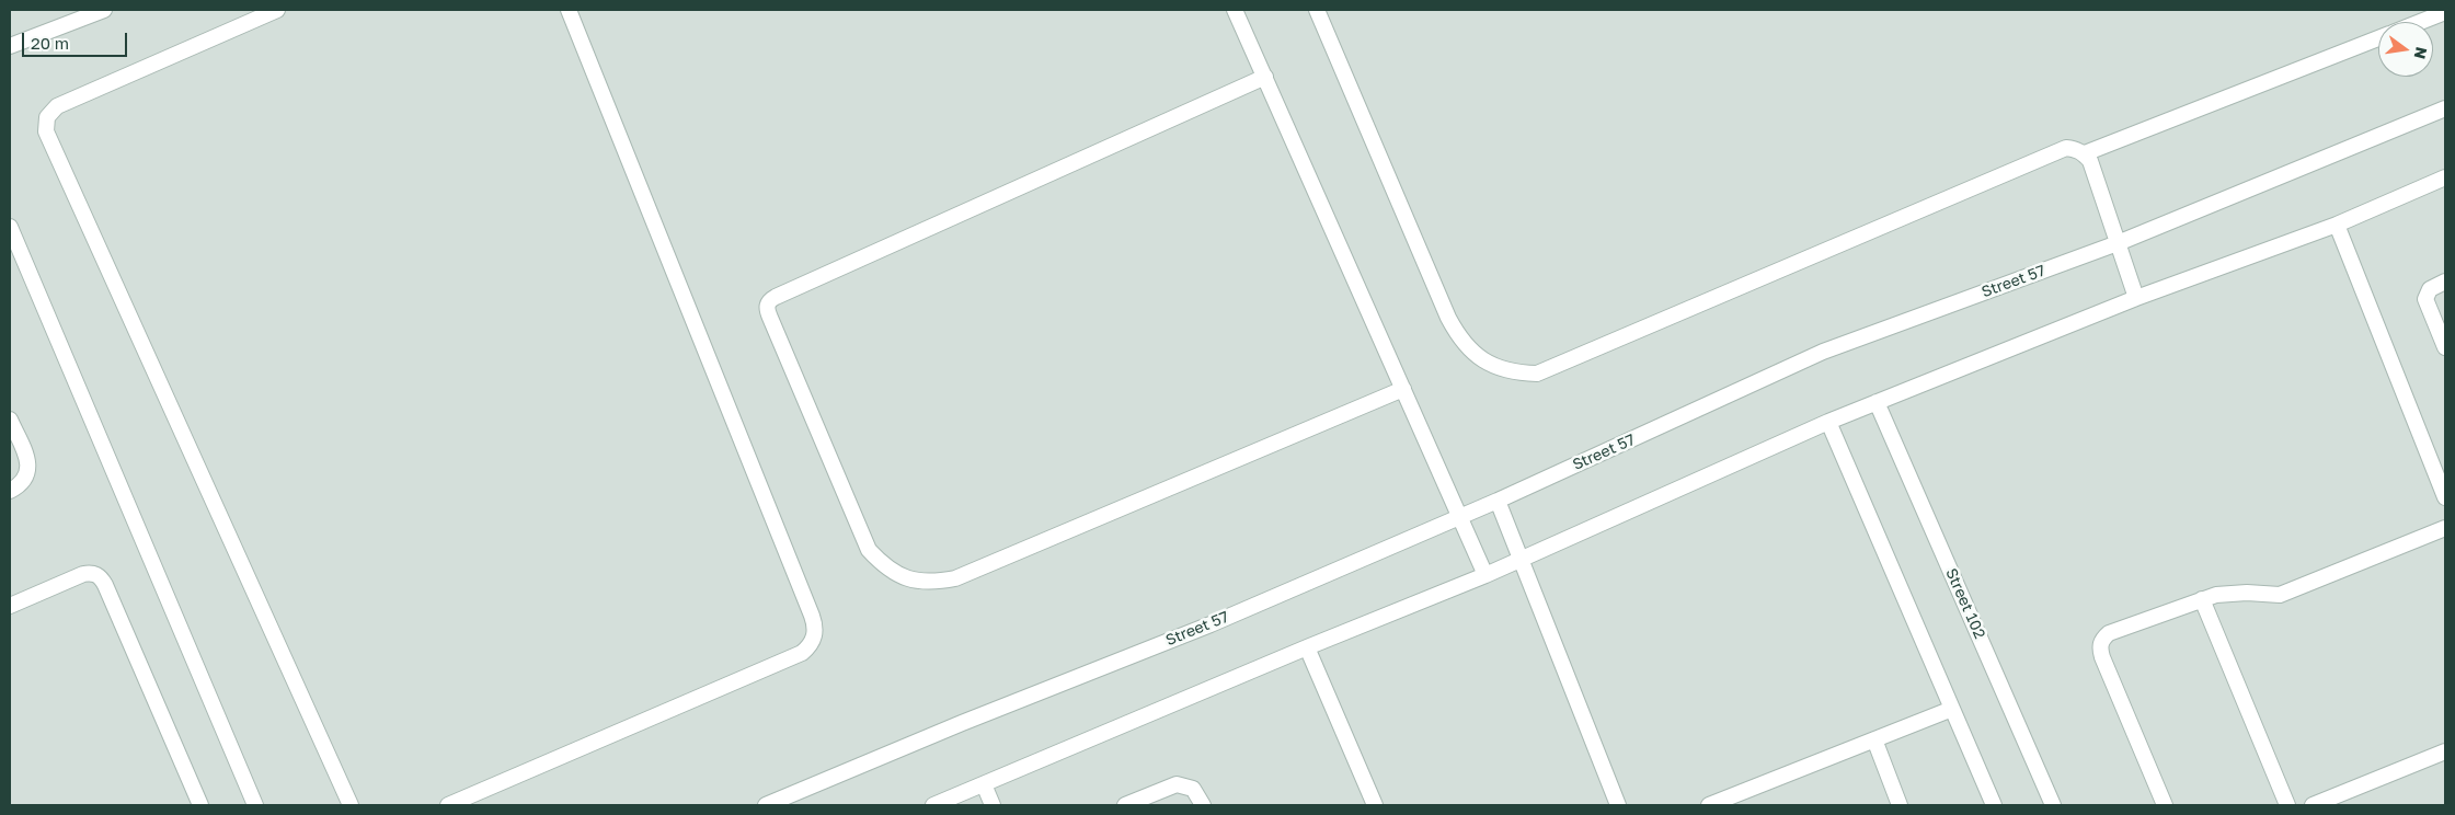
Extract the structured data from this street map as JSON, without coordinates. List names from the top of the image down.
{
  "streets": {
    "lane": ["Street 57", "Street 102"]
  },
  "scale_bar": "20 m",
  "north": "right"
}
